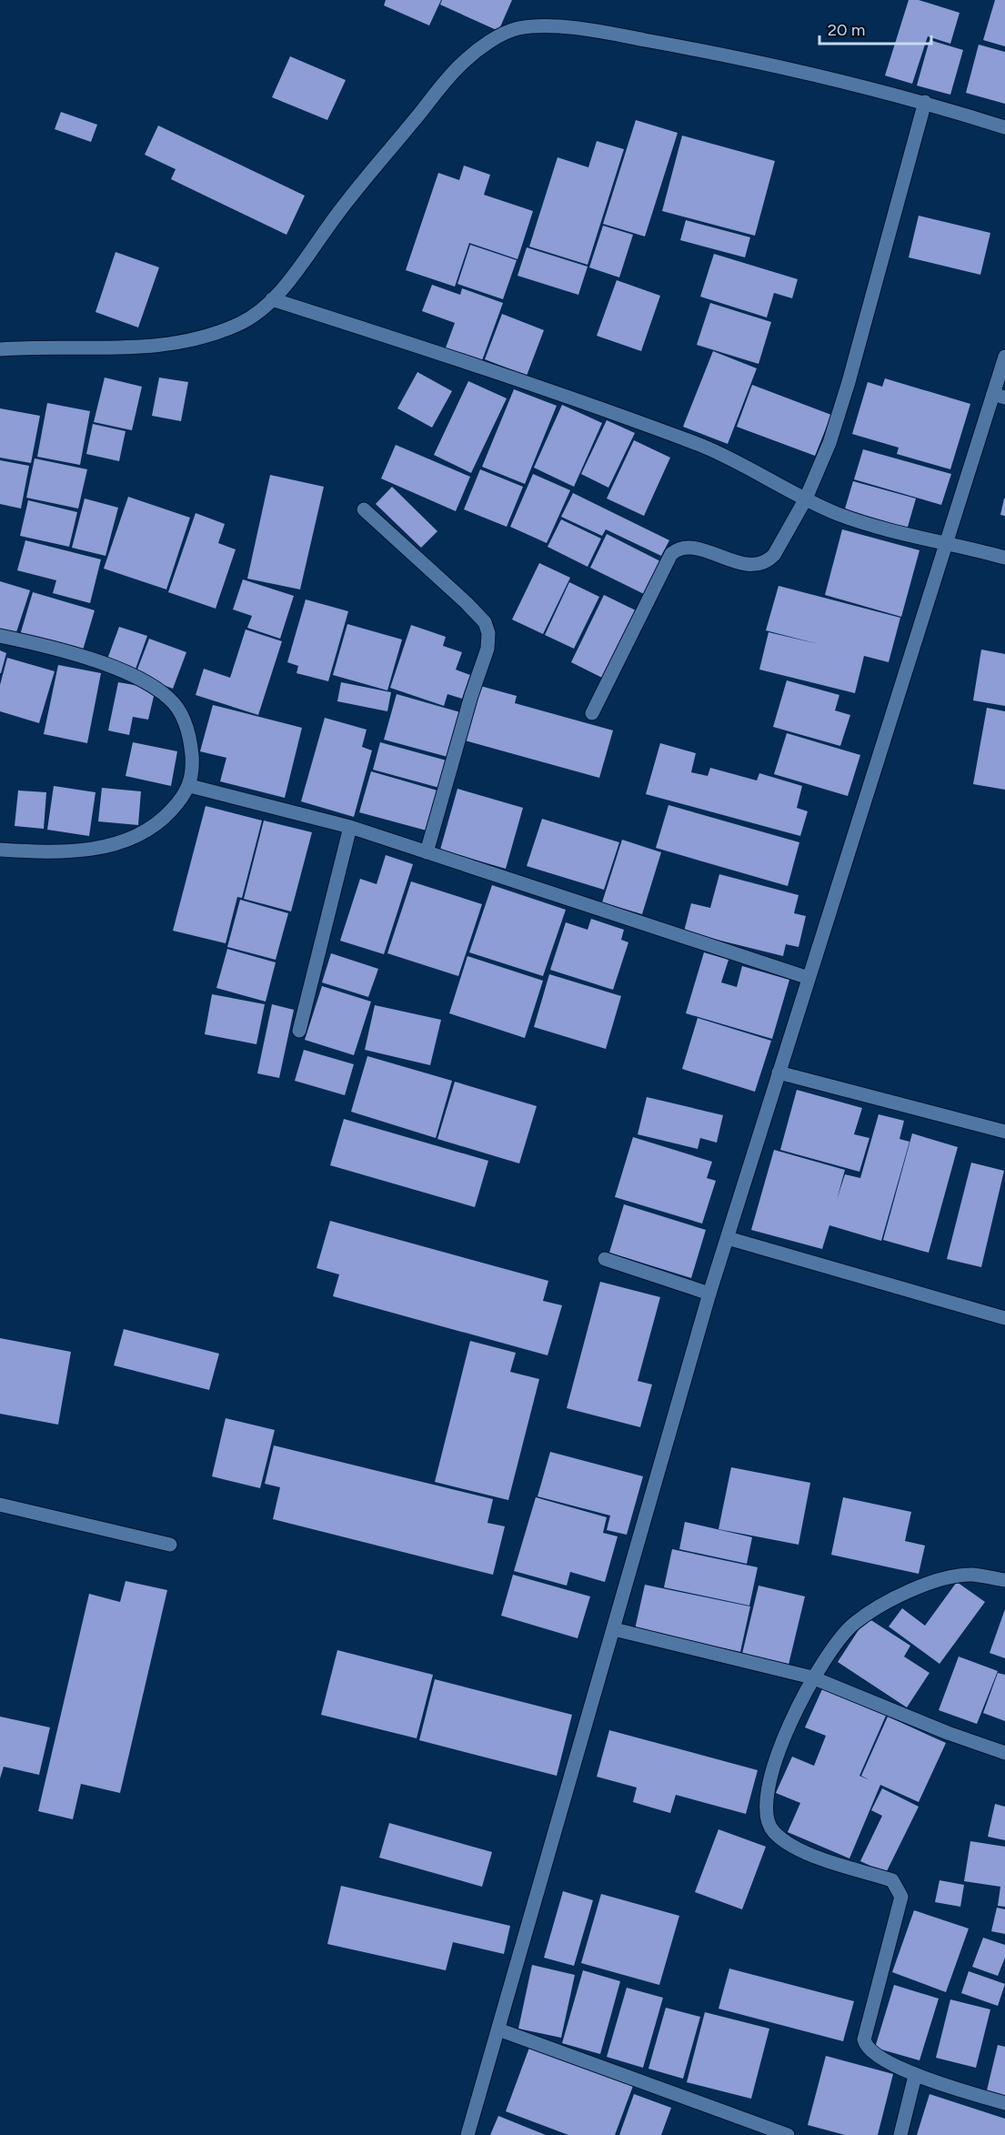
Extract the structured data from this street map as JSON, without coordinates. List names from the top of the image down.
{
  "scale_bar": "20 m"
}
